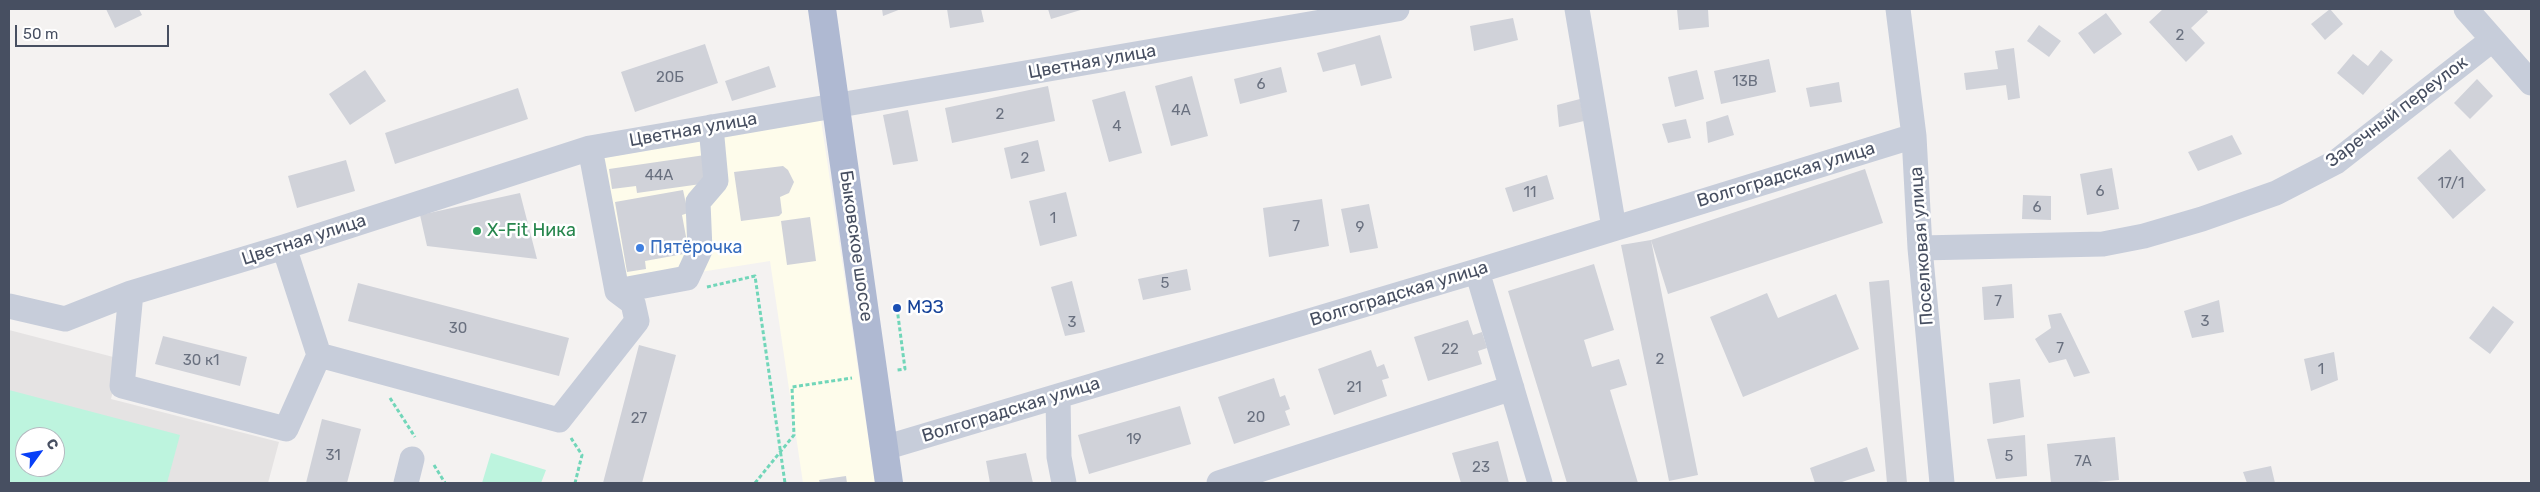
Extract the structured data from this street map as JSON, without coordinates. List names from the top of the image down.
{
  "streets": {
    "main road": ["Быковское шоссе"],
    "street": [
      "Цветная улица",
      "Заречный переулок",
      "Волгоградская улица",
      "Поселковая улица"
    ]
  },
  "crossings": [
    ["Цветная улица", "Быковское шоссе"],
    ["Заречный переулок", "Поселковая улица"],
    ["Волгоградская улица", "Быковское шоссе"],
    ["Волгоградская улица", "Поселковая улица"]
  ],
  "places": ["X-Fit Ника", "Пятёрочка", "МЭЗ"],
  "house_numbers": [
    "2",
    "20Б",
    "13В",
    "6",
    "4А",
    "2",
    "4",
    "2",
    "44А",
    "17/1",
    "6",
    "11",
    "6",
    "1",
    "7",
    "9",
    "5",
    "7",
    "3",
    "3",
    "30",
    "7",
    "22",
    "2",
    "30 к1",
    "1",
    "21",
    "20",
    "27",
    "19",
    "31",
    "5",
    "7А",
    "23"
  ],
  "scale_bar": "50 m",
  "north": "top right"
}
